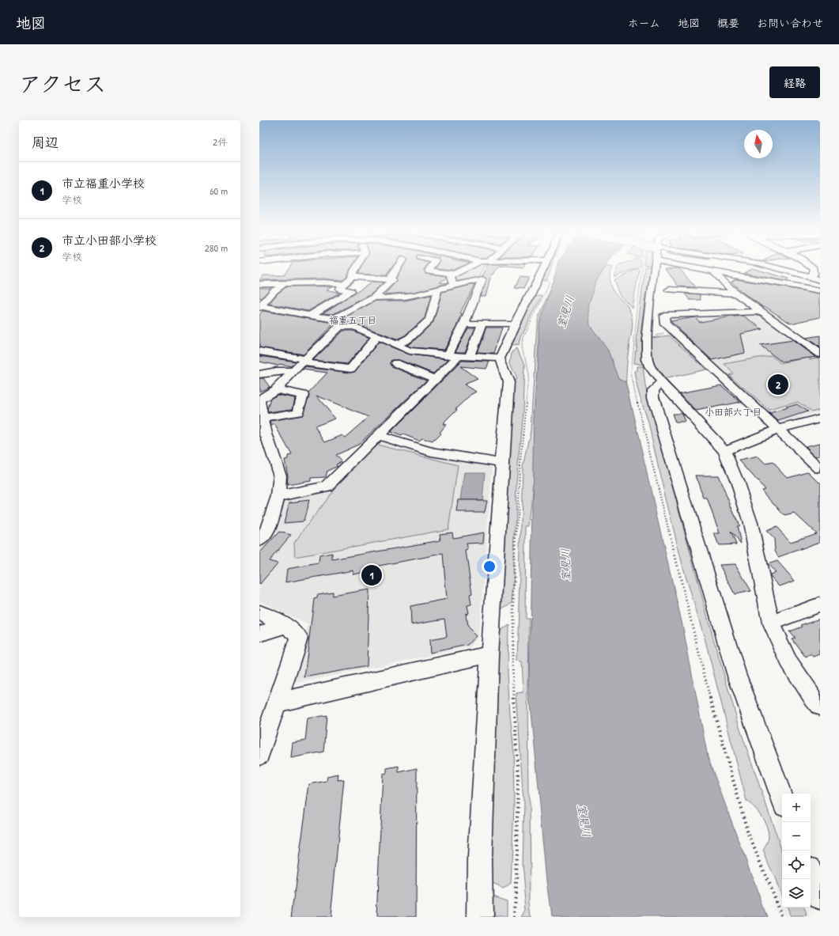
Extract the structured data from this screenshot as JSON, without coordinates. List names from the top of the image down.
{
  "districts": ["福重五丁目", "小田部六丁目"],
  "water": ["室見川"],
  "north": "top",
  "page": {
    "header": "地図",
    "nav": [
      "ホーム",
      "地図",
      "概要",
      "お問い合わせ"
    ],
    "title": "アクセス",
    "buttons": "経路",
    "heading": ["周辺", "2件"],
    "list": [
      {
        "mark": "1",
        "name": "市立福重小学校",
        "note": "学校",
        "value": "60 m"
      },
      {
        "mark": "2",
        "name": "市立小田部小学校",
        "note": "学校",
        "value": "280 m"
      }
    ],
    "pins": ["2", "1"],
    "map_buttons": ["+", "−"]
  }
}
